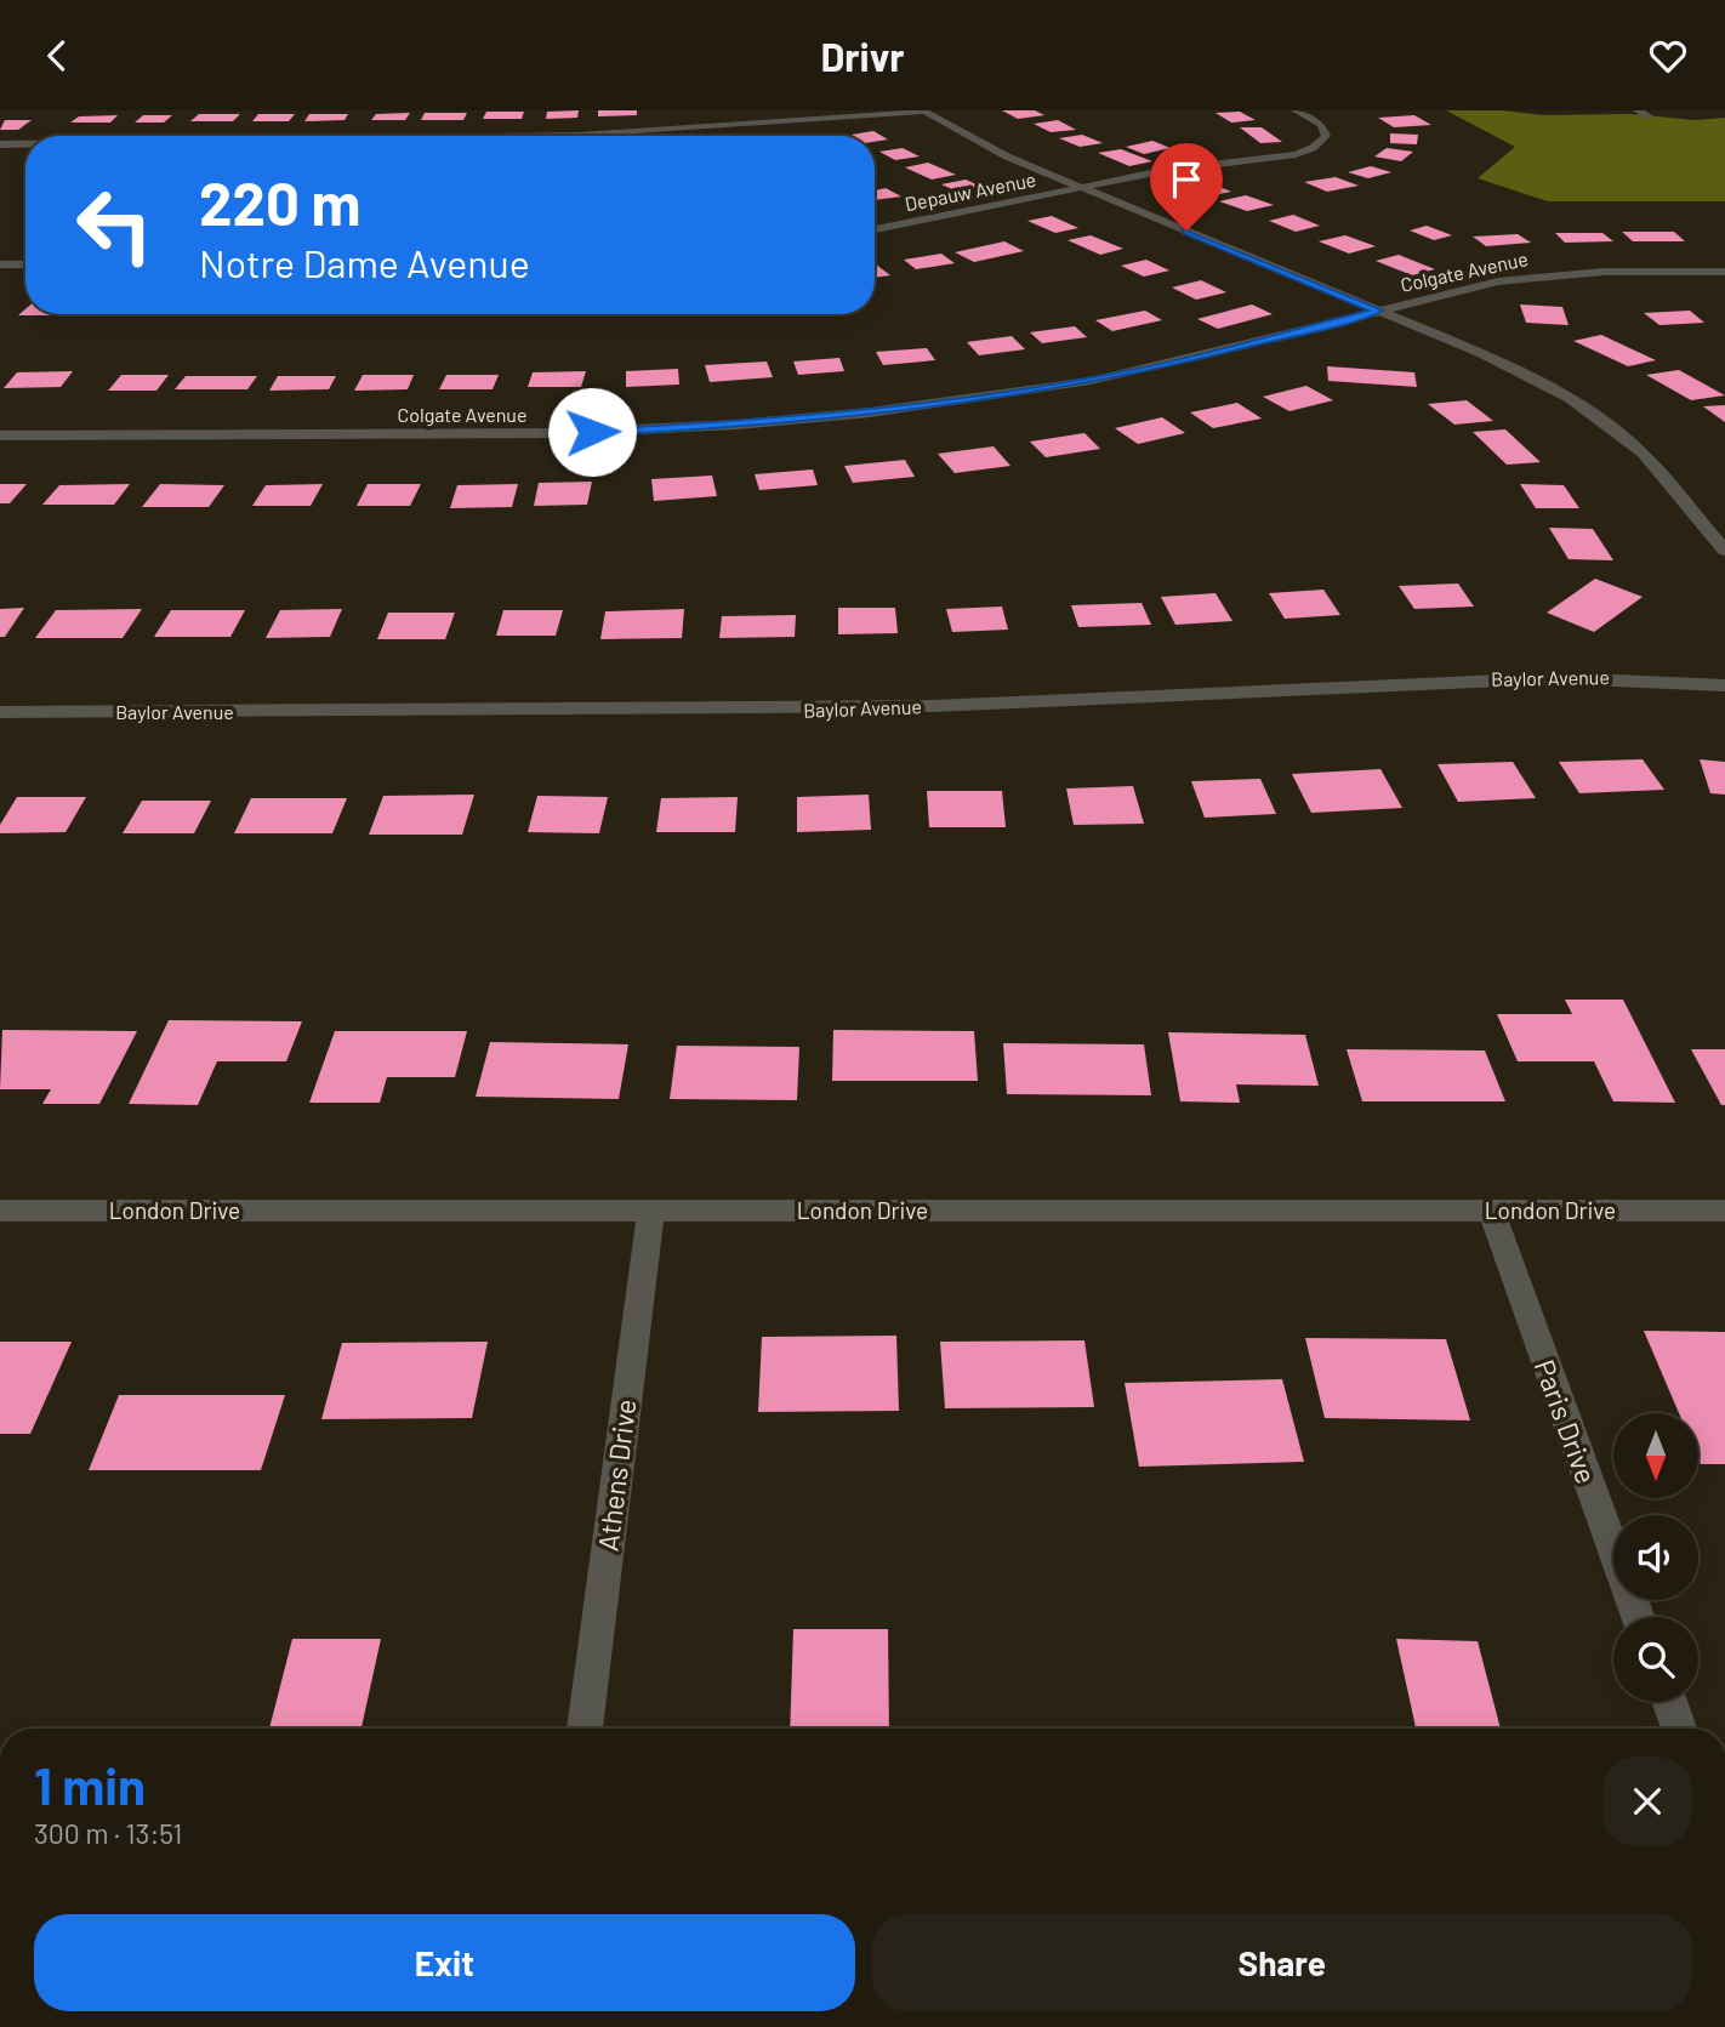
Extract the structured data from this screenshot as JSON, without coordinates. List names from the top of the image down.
{
  "streets": {
    "street": [
      "Depauw Avenue",
      "Colgate Avenue",
      "Baylor Avenue",
      "London Drive",
      "Paris Drive",
      "Athens Drive"
    ]
  },
  "crossings": [
    ["London Drive", "Paris Drive"],
    ["London Drive", "Athens Drive"]
  ],
  "north": "bottom",
  "page": {
    "header": "Drivr",
    "turn": ["220 m", "Notre Dame Avenue"],
    "heading": ["1 min", "300 m · 13:51"],
    "buttons": ["Exit", "Share"]
  }
}
